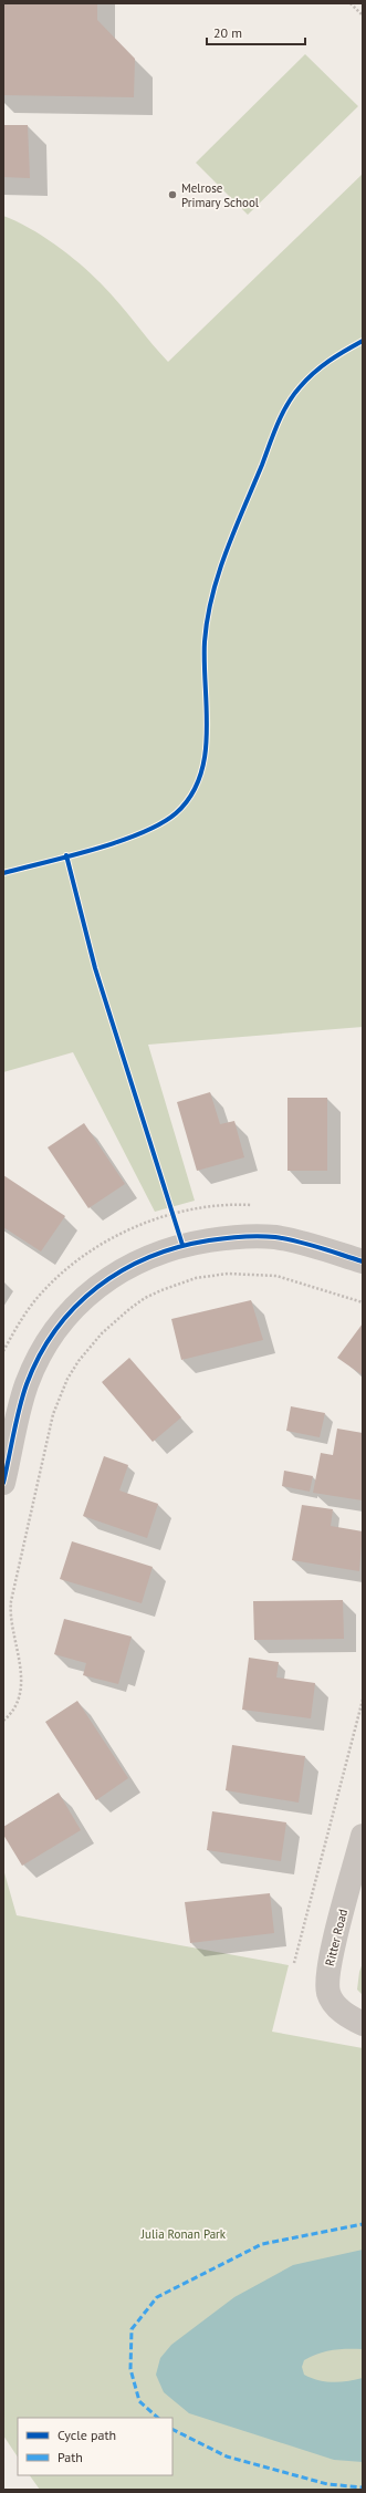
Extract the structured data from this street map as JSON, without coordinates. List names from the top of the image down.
{
  "streets": {
    "street": ["Ritter Road"]
  },
  "parks": ["Julia Ronan Park"],
  "places": ["Melrose Primary School"],
  "legend": ["Cycle path", "Path"],
  "scale_bar": "20 m"
}
